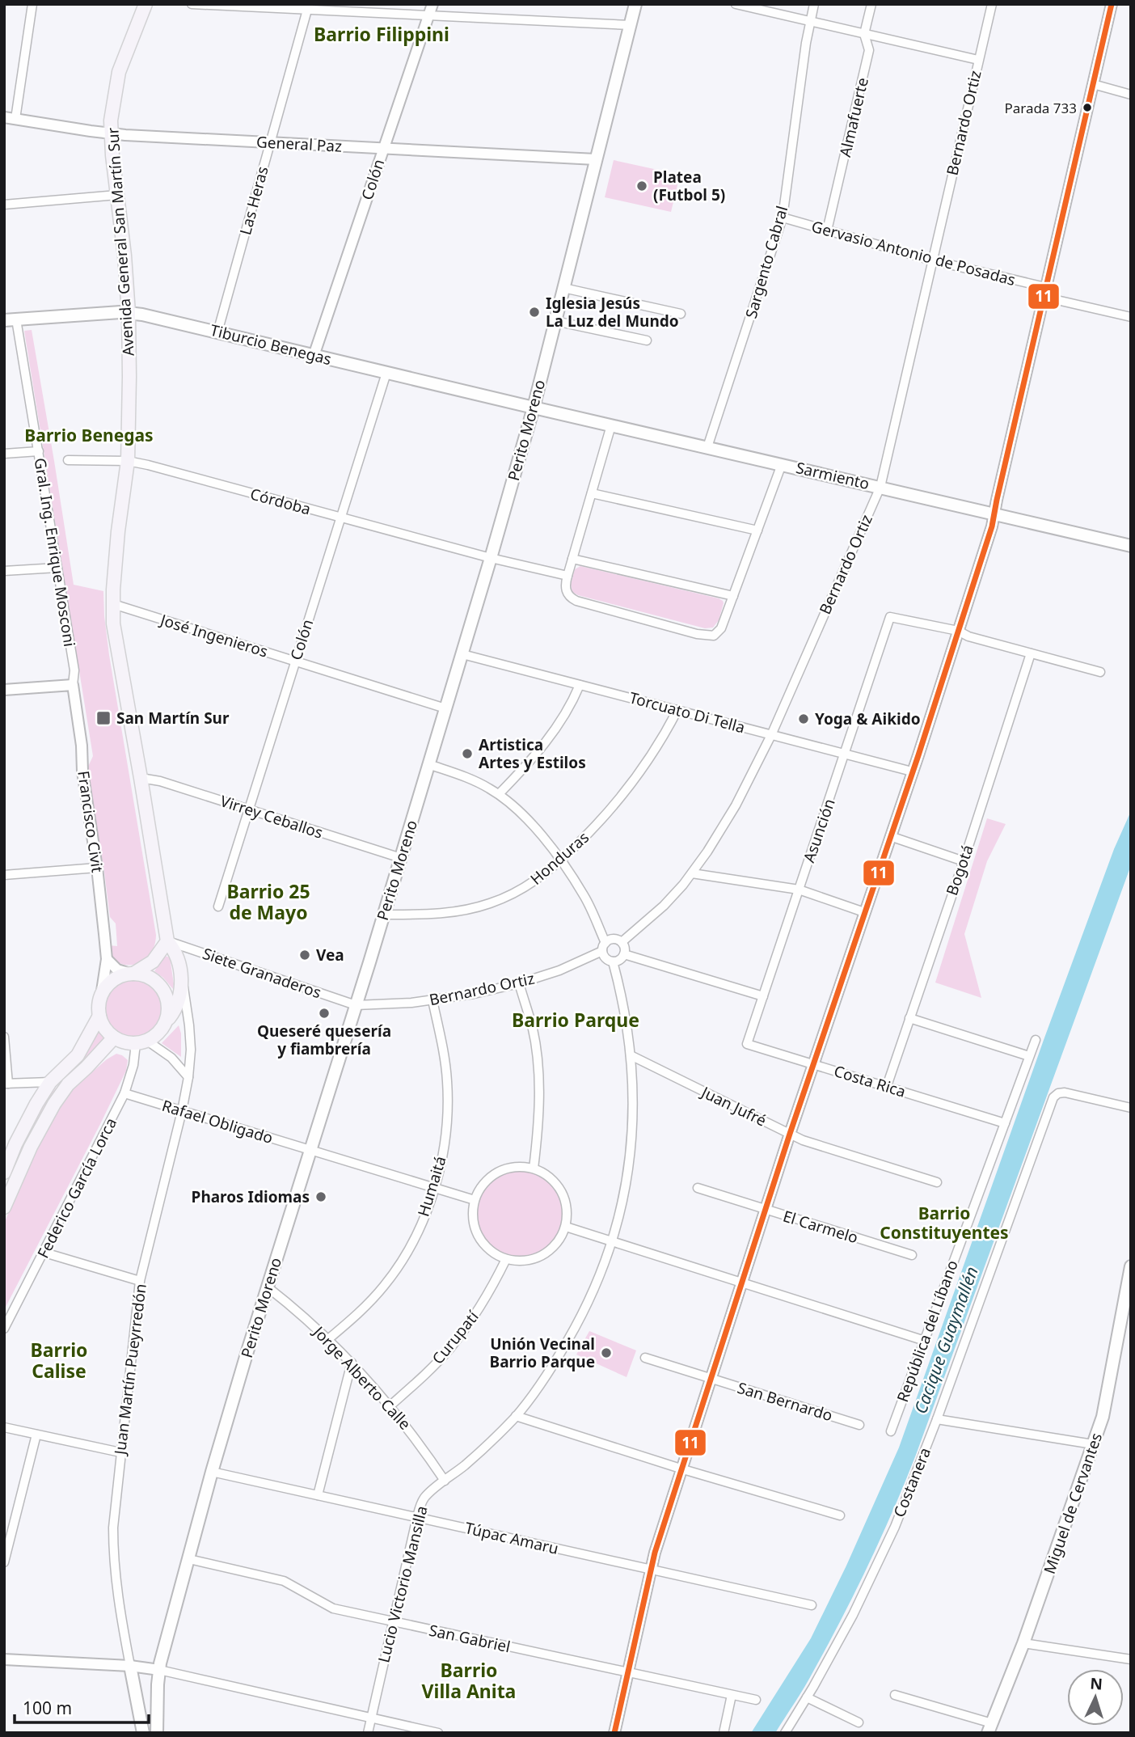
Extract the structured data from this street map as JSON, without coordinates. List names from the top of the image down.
{
  "streets": {
    "main road": [
      "Avenida General San Martín Sur",
      "Tiburcio Benegas",
      "Perito Moreno",
      "Sarmiento",
      "Francisco Civit",
      "Juan Martín Pueyrredón",
      "Miguel de Cervantes"
    ],
    "street": [
      "Almafuerte",
      "Bernardo Ortiz",
      "General Paz",
      "Colón",
      "Las Heras",
      "Gervasio Antonio de Posadas",
      "Sargento Cabral",
      "Córdoba",
      "Gral. Ing. Enrique Mosconi",
      "José Ingenieros",
      "Torcuato Di Tella",
      "Virrey Ceballos",
      "Asunción",
      "Honduras",
      "Bogotá",
      "Siete Granaderos",
      "Costa Rica",
      "Juan Jufré",
      "Rafael Obligado",
      "Humaitá",
      "Federico García Lorca",
      "El Carmelo",
      "República del Líbano",
      "Curupatí",
      "Jorge Alberto Calle",
      "San Bernardo",
      "Costanera",
      "Túpac Amaru",
      "Lucio Victorio Mansilla",
      "San Gabriel"
    ]
  },
  "crossings": [
    ["Almafuerte", "Gervasio Antonio de Posadas"],
    ["Bernardo Ortiz", "Gervasio Antonio de Posadas"],
    ["Bernardo Ortiz", "Perito Moreno"],
    ["Bernardo Ortiz", "Sarmiento"],
    ["Bernardo Ortiz", "Torcuato Di Tella"],
    ["Bernardo Ortiz", "Siete Granaderos"],
    ["Bernardo Ortiz", "Humaitá"],
    ["Bernardo Ortiz", "Lucio Victorio Mansilla"],
    ["General Paz", "Colón"],
    ["General Paz", "Las Heras"],
    ["General Paz", "Avenida General San Martín Sur"],
    ["General Paz", "Perito Moreno"],
    ["Colón", "Tiburcio Benegas"],
    ["Colón", "Córdoba"],
    ["Colón", "José Ingenieros"],
    ["Colón", "Virrey Ceballos"],
    ["Las Heras", "Tiburcio Benegas"],
    ["Avenida General San Martín Sur", "Tiburcio Benegas"],
    ["Avenida General San Martín Sur", "Córdoba"],
    ["Avenida General San Martín Sur", "José Ingenieros"],
    ["Avenida General San Martín Sur", "Virrey Ceballos"],
    ["Avenida General San Martín Sur", "Siete Granaderos"],
    ["Avenida General San Martín Sur", "Juan Martín Pueyrredón"],
    ["Gervasio Antonio de Posadas", "Sargento Cabral"],
    ["Sargento Cabral", "Sarmiento"],
    ["Tiburcio Benegas", "Perito Moreno"],
    ["Tiburcio Benegas", "Sarmiento"],
    ["Tiburcio Benegas", "Gral. Ing. Enrique Mosconi"],
    ["Perito Moreno", "Sarmiento"],
    ["Perito Moreno", "Córdoba"],
    ["Perito Moreno", "José Ingenieros"],
    ["Perito Moreno", "Torcuato Di Tella"],
    ["Perito Moreno", "Virrey Ceballos"],
    ["Perito Moreno", "Honduras"],
    ["Perito Moreno", "Siete Granaderos"],
    ["Perito Moreno", "Rafael Obligado"],
    ["Perito Moreno", "Jorge Alberto Calle"],
    ["Perito Moreno", "Túpac Amaru"],
    ["Perito Moreno", "San Gabriel"],
    ["Gral. Ing. Enrique Mosconi", "Francisco Civit"],
    ["Torcuato Di Tella", "Asunción"],
    ["Torcuato Di Tella", "Honduras"],
    ["Francisco Civit", "Federico García Lorca"],
    ["Asunción", "Costa Rica"],
    ["Bogotá", "Costa Rica"],
    ["Siete Granaderos", "Juan Martín Pueyrredón"],
    ["Costa Rica", "República del Líbano"],
    ["Juan Jufré", "Lucio Victorio Mansilla"],
    ["Rafael Obligado", "Humaitá"],
    ["Rafael Obligado", "Federico García Lorca"],
    ["Rafael Obligado", "Curupatí"],
    ["Rafael Obligado", "Juan Martín Pueyrredón"],
    ["Humaitá", "Jorge Alberto Calle"],
    ["Curupatí", "Jorge Alberto Calle"],
    ["Jorge Alberto Calle", "Lucio Victorio Mansilla"],
    ["Túpac Amaru", "Lucio Victorio Mansilla"],
    ["Lucio Victorio Mansilla", "San Gabriel"]
  ],
  "districts": [
    "Barrio Filippini",
    "Barrio Benegas",
    "Barrio 25 de Mayo",
    "Barrio Parque",
    "Barrio Constituyentes",
    "Barrio Calise",
    "Barrio Villa Anita"
  ],
  "water": ["Cacique Guaymallén"],
  "places": {
    "other": [
      "Parada 733",
      "Platea (Futbol 5)",
      "Iglesia Jesús La Luz del Mundo",
      "Yoga & Aikido",
      "Artistica Artes y Estilos",
      "Vea",
      "Queseré quesería y fiambrería",
      "Pharos Idiomas",
      "Unión Vecinal Barrio Parque"
    ],
    "transit": ["San Martín Sur"]
  },
  "lines": ["transit line 11"],
  "scale_bar": "100 m",
  "north": "top"
}
